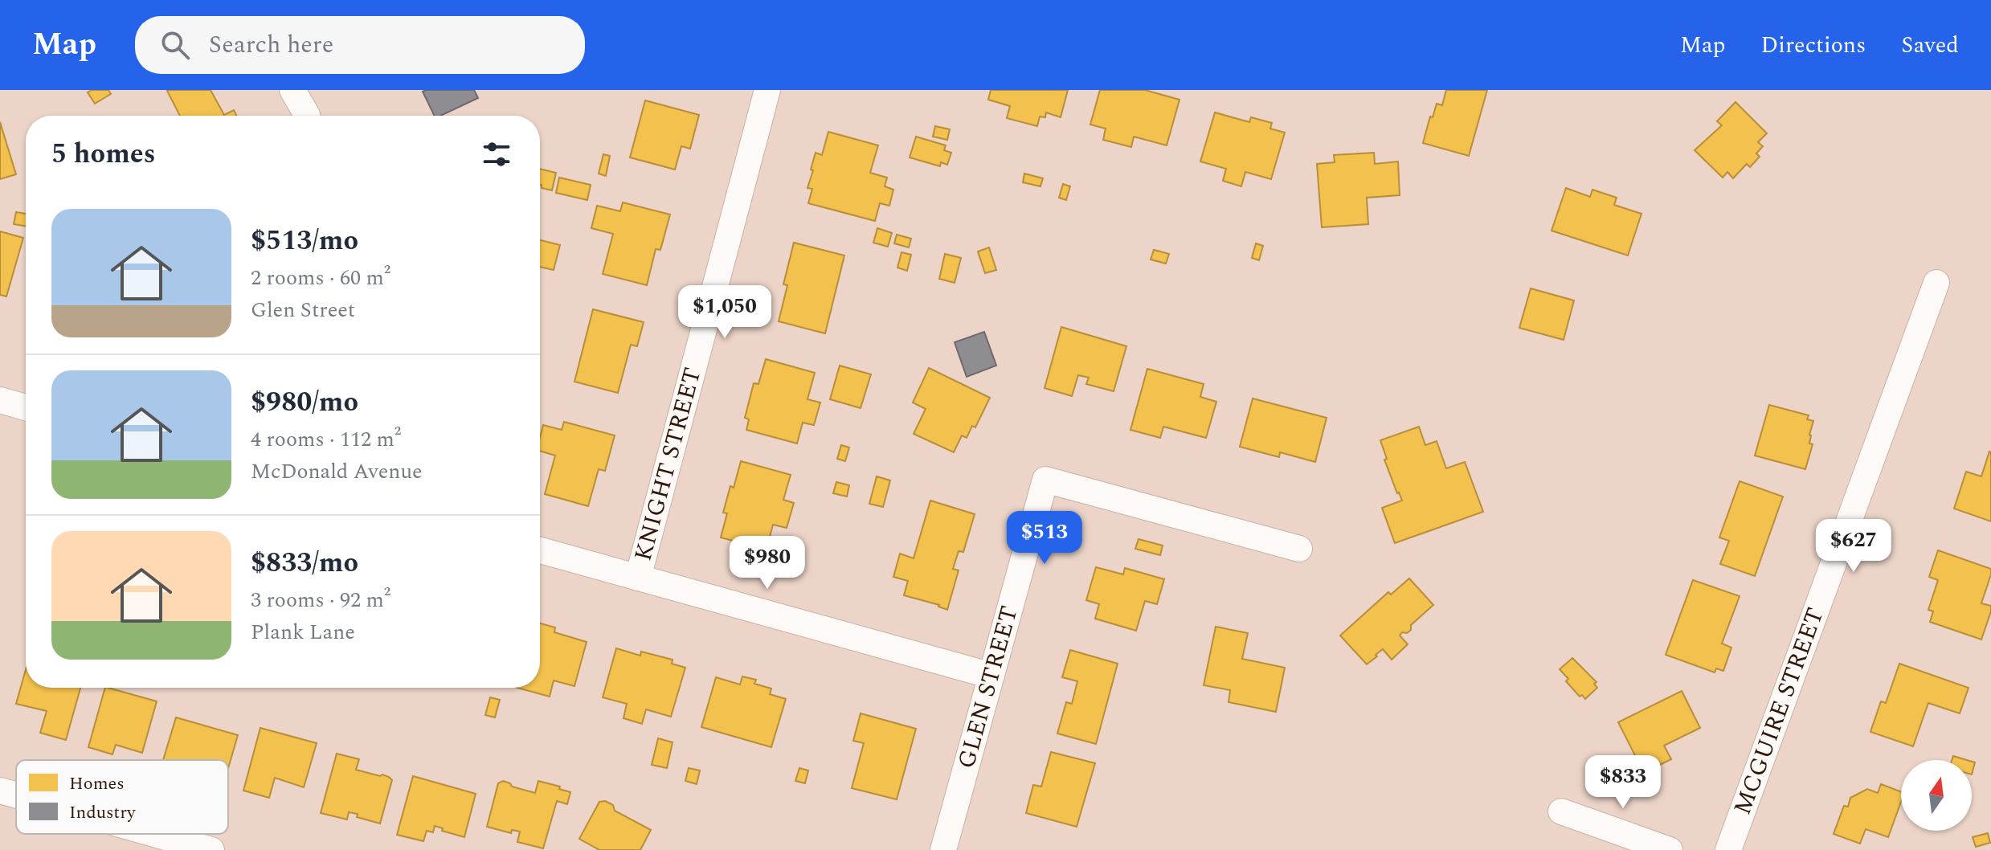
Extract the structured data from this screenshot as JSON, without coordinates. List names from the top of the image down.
{
  "streets": {
    "street": ["KNIGHT STREET", "GLEN STREET", "MCGUIRE STREET"]
  },
  "legend": ["Homes", "Industry"],
  "north": "top",
  "page": {
    "header": "Map",
    "search": "Search here",
    "nav": ["Map", "Directions", "Saved"],
    "heading": "5 homes",
    "list": [
      {
        "name": "$513/mo",
        "note": "2 rooms · 60 m² · Glen Street"
      },
      {
        "name": "$980/mo",
        "note": "4 rooms · 112 m² · McDonald Avenue"
      },
      {
        "name": "$833/mo",
        "note": "3 rooms · 92 m² · Plank Lane"
      }
    ],
    "price": [
      "$1,050",
      "$513",
      "$627",
      "$980",
      "$833"
    ]
  }
}
